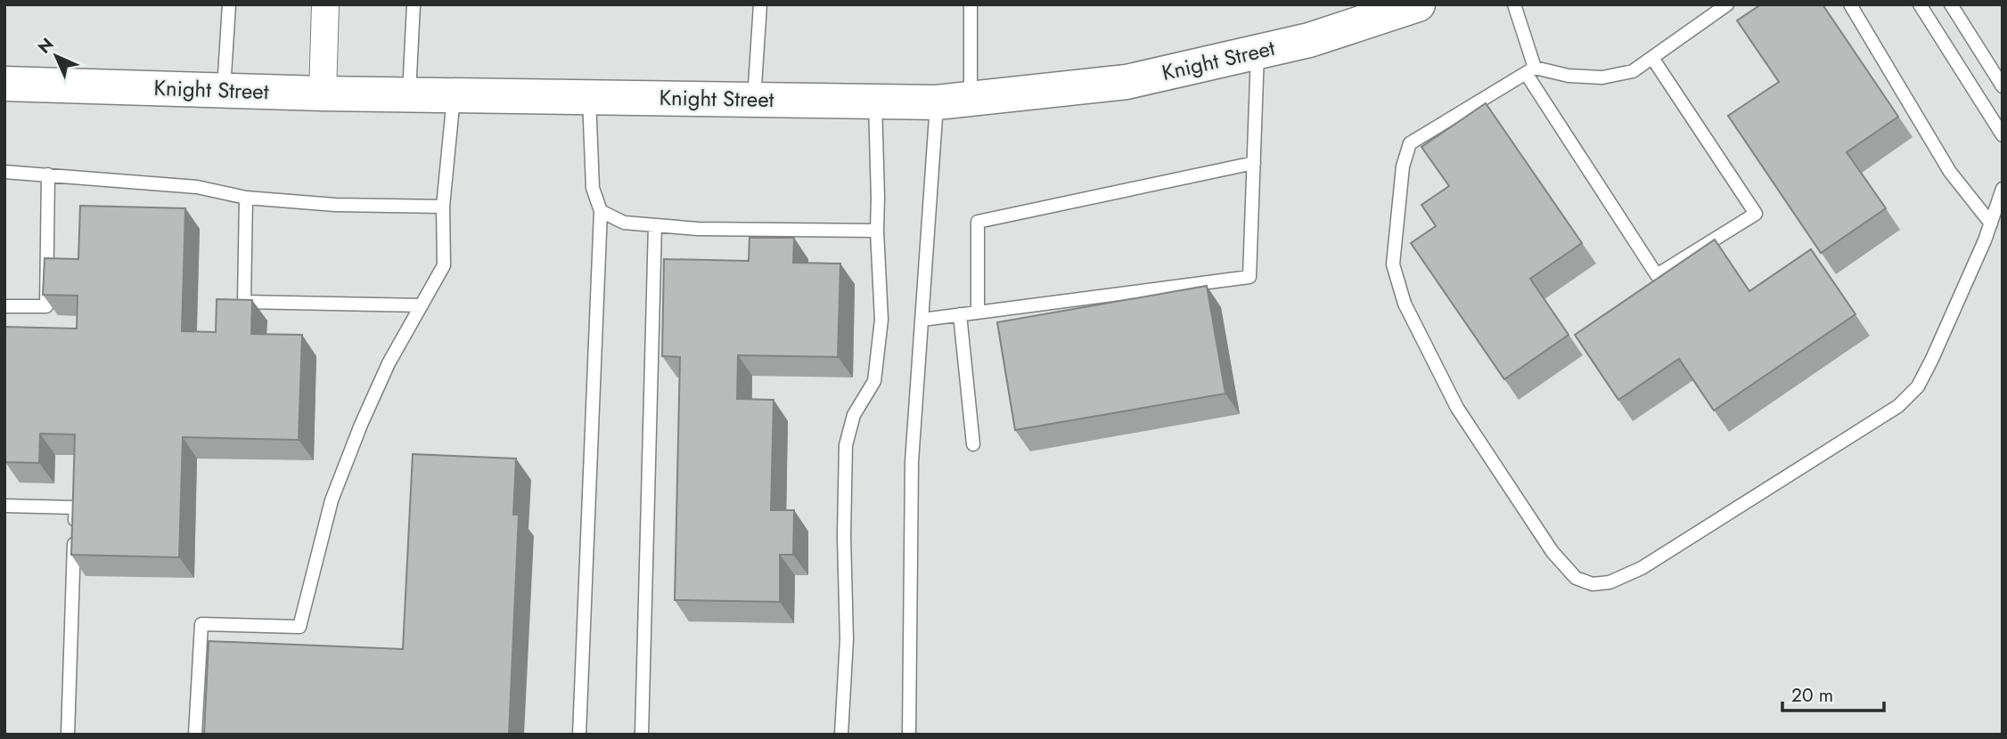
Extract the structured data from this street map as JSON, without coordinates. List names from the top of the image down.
{
  "streets": {
    "street": ["Knight Street"]
  },
  "scale_bar": "20 m",
  "north": "top left"
}
